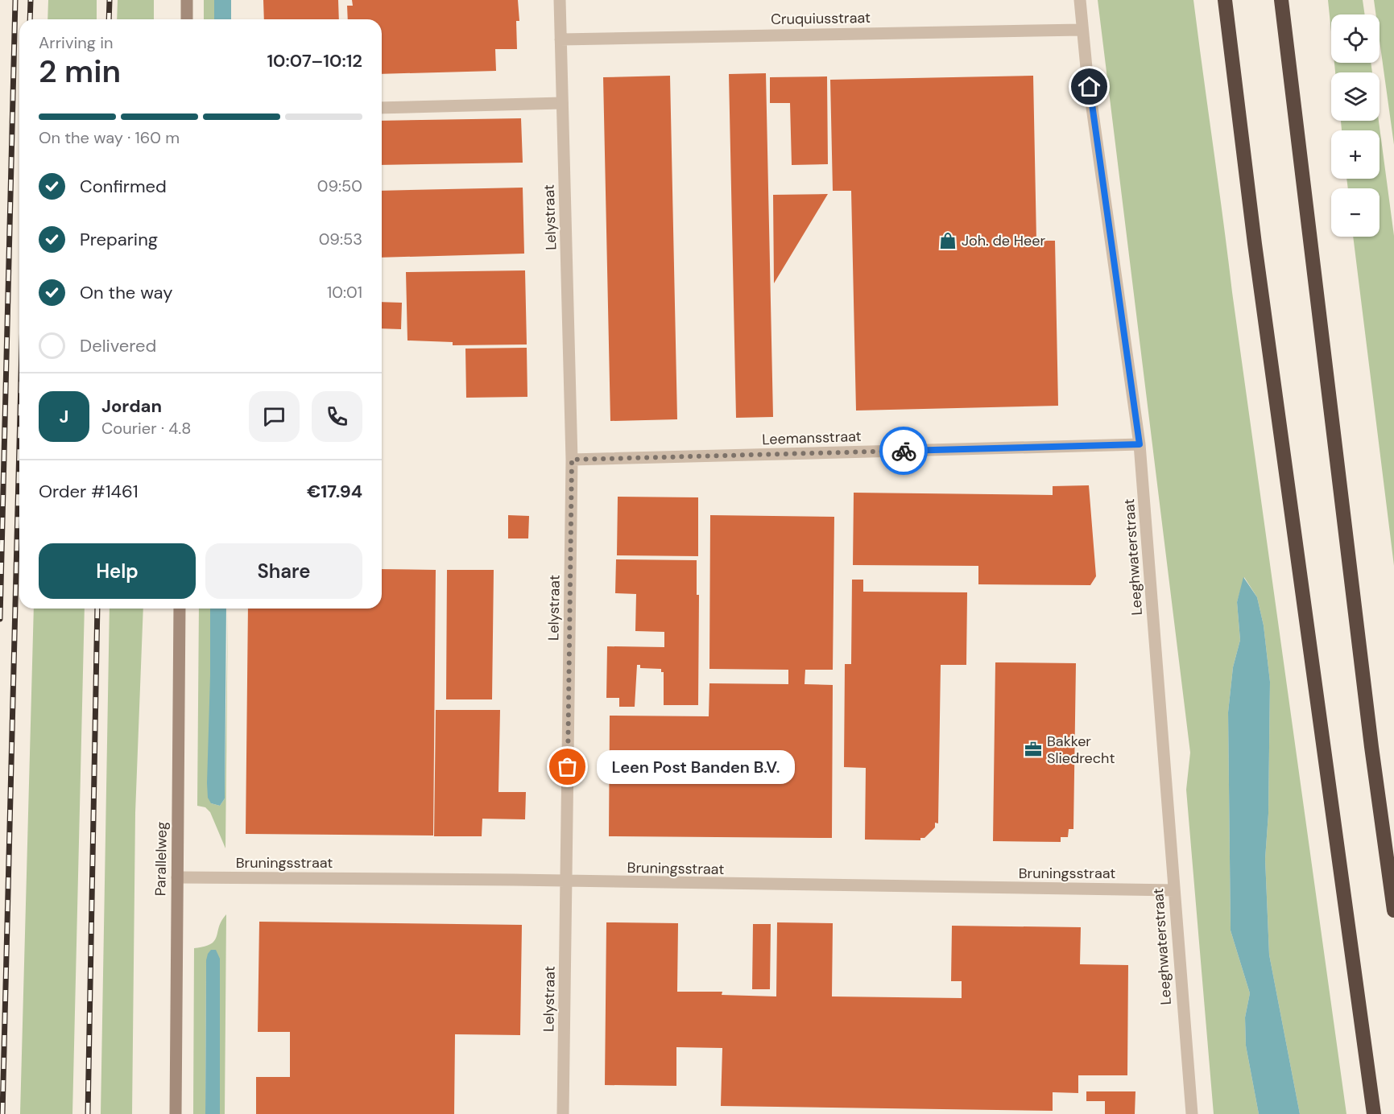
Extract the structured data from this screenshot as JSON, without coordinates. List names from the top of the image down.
{
  "streets": {
    "main road": ["Parallelweg"],
    "street": [
      "Cruquiusstraat",
      "Lelystraat",
      "Leemansstraat",
      "Leeghwaterstraat",
      "Bruningsstraat"
    ]
  },
  "crossings": [
    ["Cruquiusstraat", "Lelystraat"],
    ["Cruquiusstraat", "Leeghwaterstraat"],
    ["Lelystraat", "Leemansstraat"],
    ["Lelystraat", "Bruningsstraat"],
    ["Leemansstraat", "Leeghwaterstraat"],
    ["Leeghwaterstraat", "Bruningsstraat"],
    ["Parallelweg", "Bruningsstraat"]
  ],
  "places": {
    "shop": ["Joh. de Heer"],
    "office": ["Bakker Sliedrecht"],
    "other": ["Leen Post Banden B.V."]
  },
  "page": {
    "map_buttons": ["+", "−"],
    "heading": ["2 min", "Arriving in", "10:07–10:12"],
    "panel": [
      "Jordan",
      "Courier · 4.8",
      "Order #1461",
      "€17.94"
    ],
    "bar": "On the way · 160 m",
    "list": [
      ["Confirmed", "09:50"],
      ["Preparing", "09:53"],
      ["On the way", "10:01"],
      "Delivered"
    ],
    "round": "J",
    "buttons": ["Help", "Share"],
    "bubble": "Leen Post Banden B.V."
  }
}
